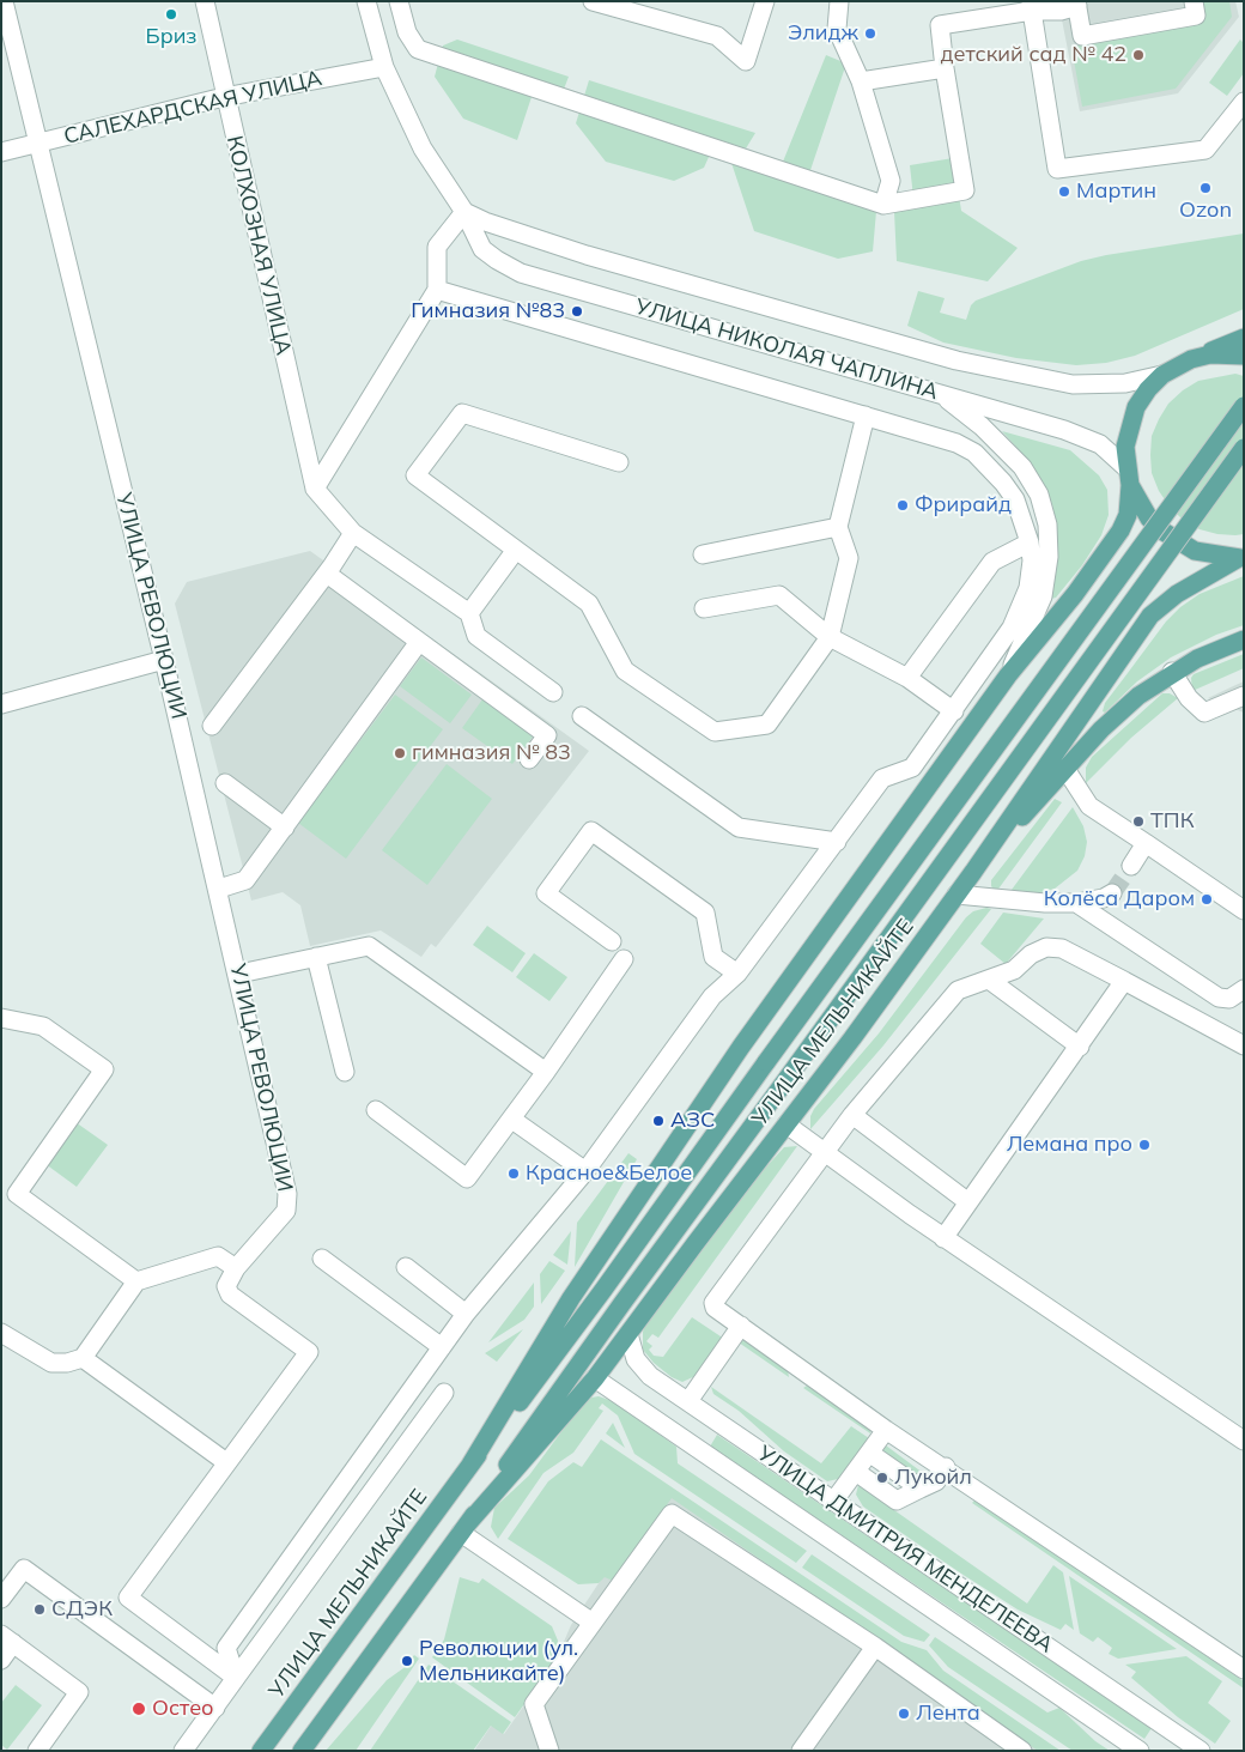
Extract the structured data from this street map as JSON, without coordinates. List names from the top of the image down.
{
  "streets": {
    "main road": ["УЛИЦА МЕЛЬНИКАЙТЕ"],
    "street": [
      "САЛЕХАРДСКАЯ УЛИЦА",
      "КОЛХОЗНАЯ УЛИЦА",
      "УЛИЦА НИКОЛАЯ ЧАПЛИНА",
      "УЛИЦА РЕВОЛЮЦИИ",
      "УЛИЦА ДМИТРИЯ МЕНДЕЛЕЕВА"
    ]
  },
  "crossings": [
    ["САЛЕХАРДСКАЯ УЛИЦА", "КОЛХОЗНАЯ УЛИЦА"],
    ["САЛЕХАРДСКАЯ УЛИЦА", "УЛИЦА НИКОЛАЯ ЧАПЛИНА"],
    ["САЛЕХАРДСКАЯ УЛИЦА", "УЛИЦА РЕВОЛЮЦИИ"],
    ["УЛИЦА НИКОЛАЯ ЧАПЛИНА", "УЛИЦА МЕЛЬНИКАЙТЕ"],
    ["УЛИЦА МЕЛЬНИКАЙТЕ", "УЛИЦА ДМИТРИЯ МЕНДЕЛЕЕВА"]
  ],
  "places": [
    "Бриз",
    "Элидж",
    "детский сад № 42",
    "Ozon",
    "Мартин",
    "Гимназия №83",
    "Фрирайд",
    "гимназия № 83",
    "ТПК",
    "Колёса Даром",
    "АЗС",
    "Лемана про",
    "Красное&Белое",
    "Лукойл",
    "СДЭК",
    "Революции (ул. Мельникайте)",
    "Остео",
    "Лента"
  ]
}
